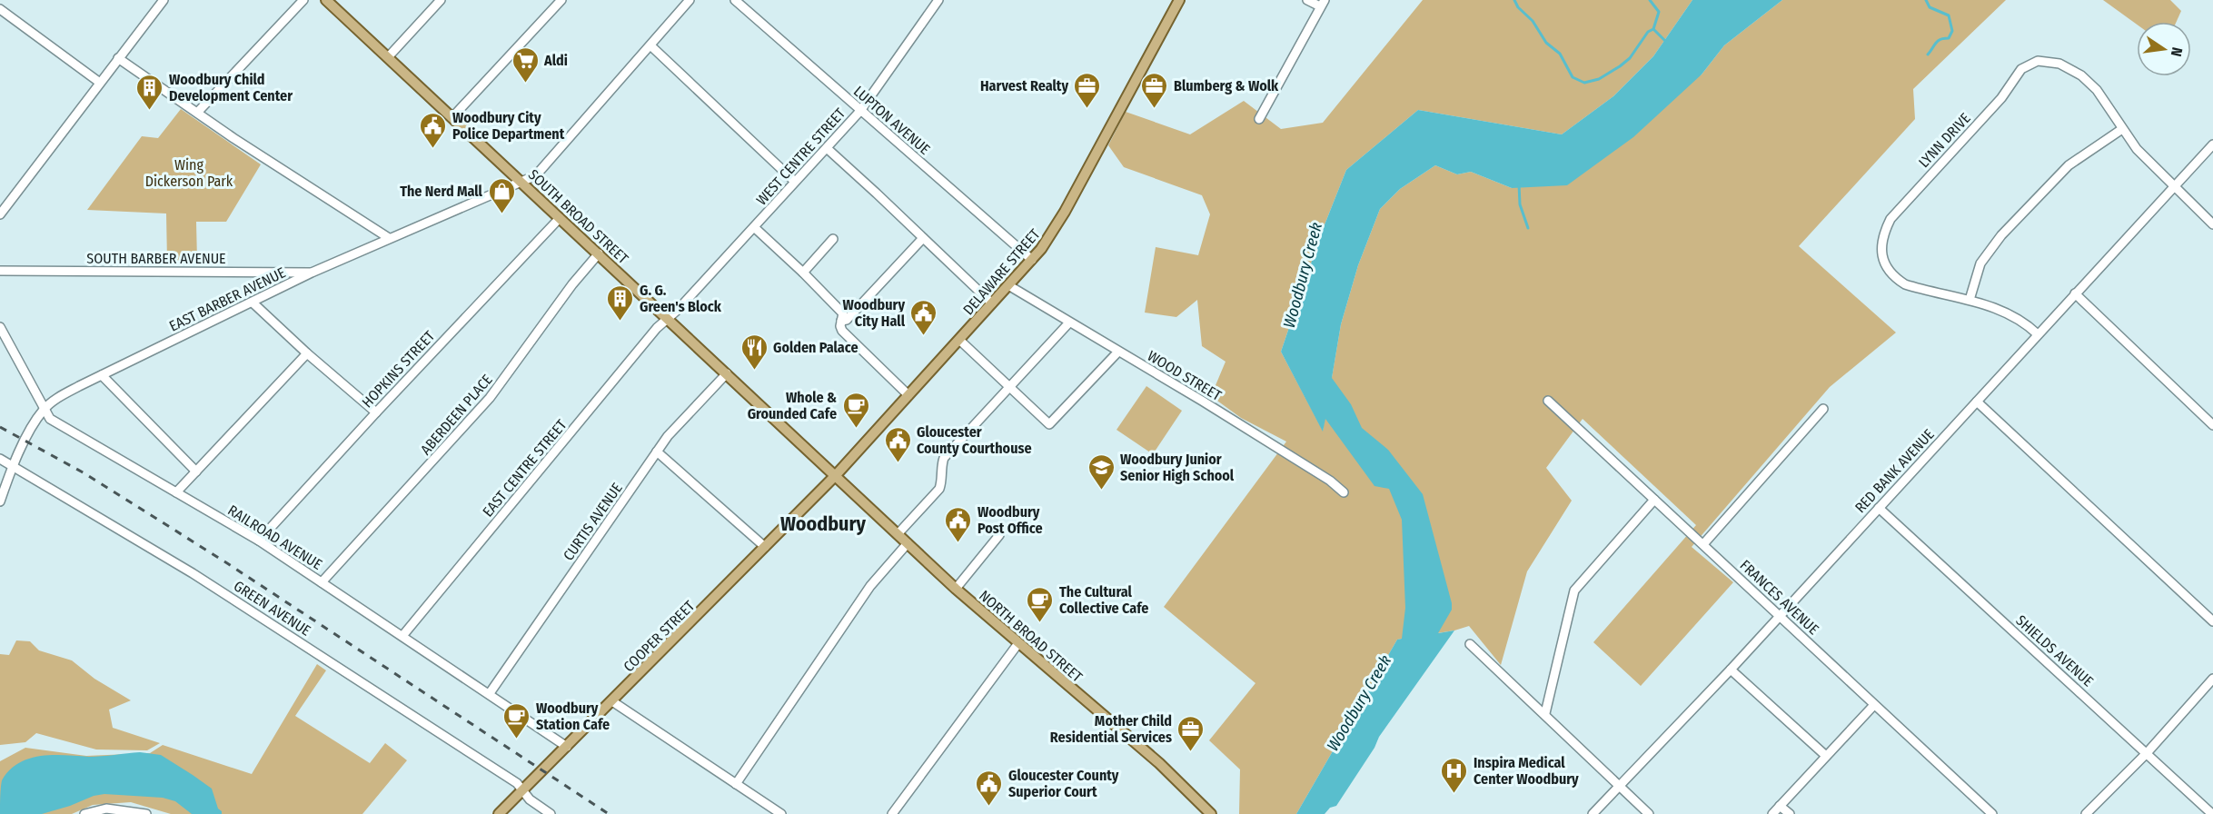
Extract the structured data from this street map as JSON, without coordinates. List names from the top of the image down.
{
  "streets": {
    "main road": [
      "SOUTH BROAD STREET",
      "DELAWARE STREET",
      "COOPER STREET",
      "NORTH BROAD STREET"
    ],
    "street": [
      "LUPTON AVENUE",
      "LYNN DRIVE",
      "WEST CENTRE STREET",
      "SOUTH BARBER AVENUE",
      "EAST BARBER AVENUE",
      "HOPKINS STREET",
      "WOOD STREET",
      "ABERDEEN PLACE",
      "EAST CENTRE STREET",
      "RED BANK AVENUE",
      "CURTIS AVENUE",
      "RAILROAD AVENUE",
      "FRANCES AVENUE",
      "GREEN AVENUE",
      "SHIELDS AVENUE"
    ]
  },
  "crossings": [
    ["LUPTON AVENUE", "WEST CENTRE STREET"],
    ["LUPTON AVENUE", "DELAWARE STREET"],
    ["LYNN DRIVE", "RED BANK AVENUE"],
    ["WEST CENTRE STREET", "SOUTH BROAD STREET"],
    ["WEST CENTRE STREET", "EAST CENTRE STREET"],
    ["SOUTH BROAD STREET", "DELAWARE STREET"],
    ["SOUTH BROAD STREET", "EAST BARBER AVENUE"],
    ["SOUTH BROAD STREET", "HOPKINS STREET"],
    ["SOUTH BROAD STREET", "ABERDEEN PLACE"],
    ["SOUTH BROAD STREET", "EAST CENTRE STREET"],
    ["SOUTH BROAD STREET", "CURTIS AVENUE"],
    ["SOUTH BROAD STREET", "COOPER STREET"],
    ["SOUTH BROAD STREET", "NORTH BROAD STREET"],
    ["SOUTH BARBER AVENUE", "EAST BARBER AVENUE"],
    ["DELAWARE STREET", "WOOD STREET"],
    ["DELAWARE STREET", "COOPER STREET"],
    ["DELAWARE STREET", "NORTH BROAD STREET"],
    ["EAST BARBER AVENUE", "RAILROAD AVENUE"],
    ["EAST BARBER AVENUE", "GREEN AVENUE"],
    ["HOPKINS STREET", "RAILROAD AVENUE"],
    ["ABERDEEN PLACE", "RAILROAD AVENUE"],
    ["EAST CENTRE STREET", "RAILROAD AVENUE"],
    ["RED BANK AVENUE", "FRANCES AVENUE"],
    ["RED BANK AVENUE", "SHIELDS AVENUE"],
    ["CURTIS AVENUE", "RAILROAD AVENUE"],
    ["RAILROAD AVENUE", "COOPER STREET"],
    ["GREEN AVENUE", "COOPER STREET"],
    ["COOPER STREET", "NORTH BROAD STREET"]
  ],
  "districts": ["Woodbury"],
  "water": ["Woodbury Creek"],
  "parks": ["Wing Dickerson Park"],
  "places": {
    "supermarket": ["Aldi"],
    "office": ["Harvest Realty", "Blumberg & Wolk", "Mother Child Residential Services"],
    "building": ["Woodbury Child Development Center", "G. G. Green's Block"],
    "public building": [
      "Woodbury City Police Department",
      "Woodbury City Hall",
      "Gloucester County Courthouse",
      "Woodbury Post Office",
      "Gloucester County Superior Court"
    ],
    "shop": ["The Nerd Mall"],
    "restaurant": ["Golden Palace"],
    "cafe": ["Whole & Grounded Cafe", "The Cultural Collective Cafe", "Woodbury Station Cafe"],
    "school or university": ["Woodbury Junior Senior High School"],
    "hospital": ["Inspira Medical Center Woodbury"]
  },
  "north": "right"
}
